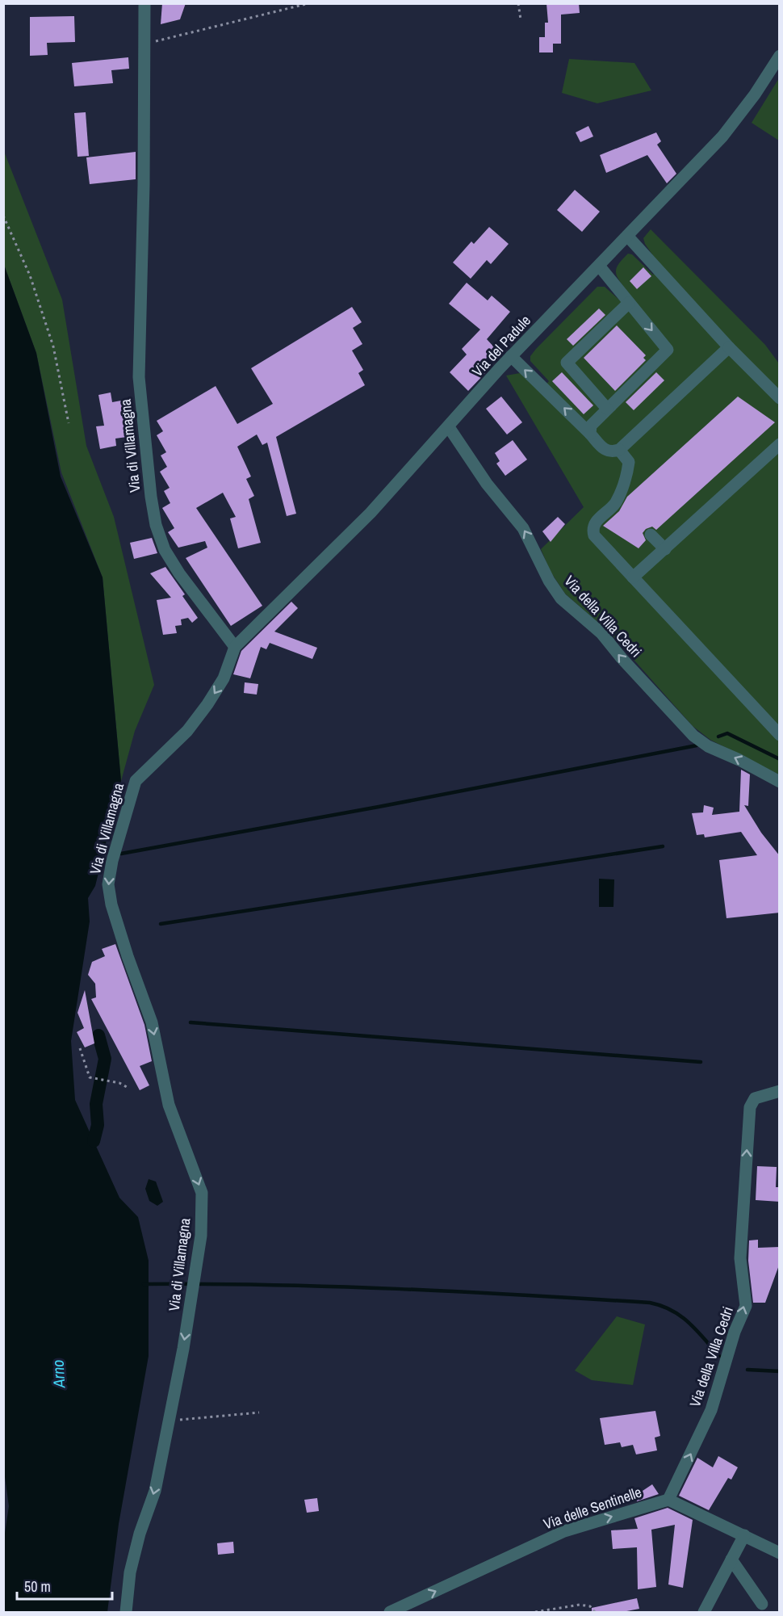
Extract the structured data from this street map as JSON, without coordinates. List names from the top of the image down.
{
  "streets": {
    "street": [
      "Via del Padule",
      "Via di Villamagna",
      "Via della Villa Cedri",
      "Via delle Sentinelle"
    ]
  },
  "crossings": [
    ["Via del Padule", "Via di Villamagna"],
    ["Via del Padule", "Via della Villa Cedri"],
    ["Via della Villa Cedri", "Via delle Sentinelle"]
  ],
  "one_way": ["Via di Villamagna", "Via della Villa Cedri", "Via delle Sentinelle"],
  "water": ["Arno"],
  "scale_bar": "50 m"
}
